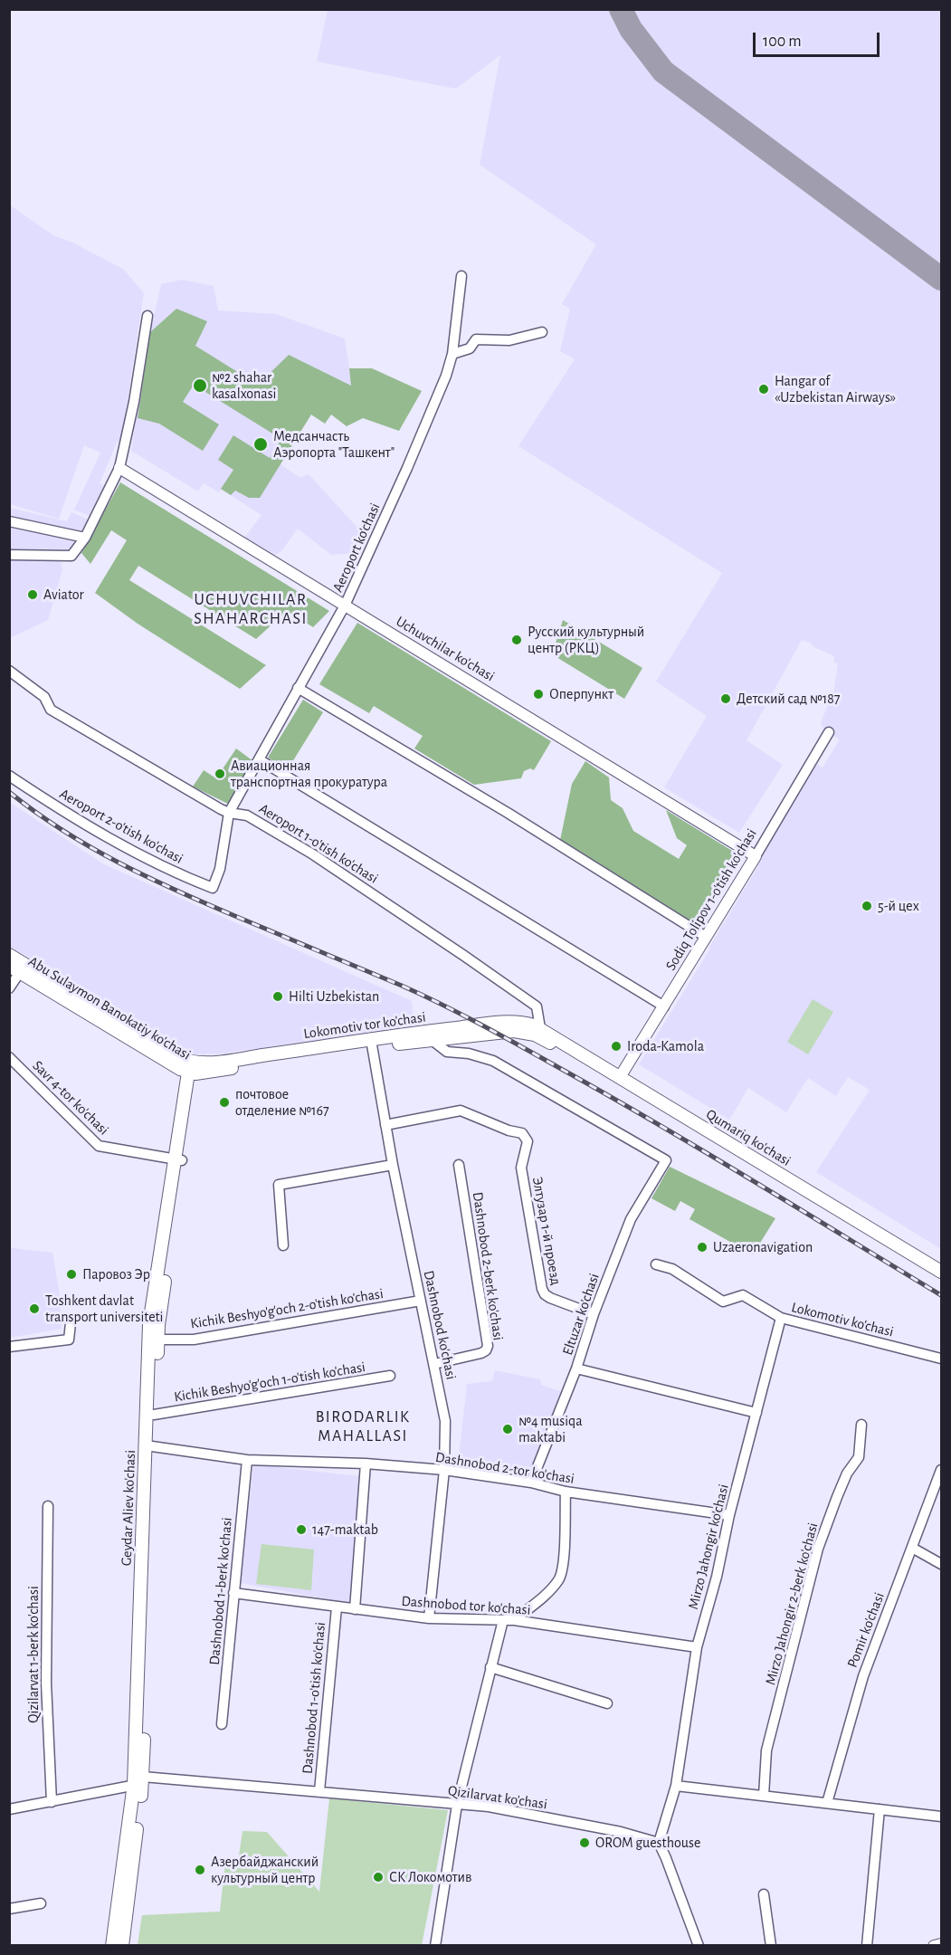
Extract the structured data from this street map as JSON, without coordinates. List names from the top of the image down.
{
  "streets": {
    "main road": [
      "Abu Sulaymon Banokatiy ko'chasi",
      "Lokomotiv tor ko'chasi",
      "Qumariq ko'chasi",
      "Geydar Aliev ko'chasi"
    ],
    "street": [
      "Aeroport ko'chasi",
      "Uchuvchilar ko'chasi",
      "Aeroport 2-o'tish ko'chasi",
      "Aeroport 1-o'tish ko'chasi",
      "Sodiq Tolipov 1-o'tish ko'chasi",
      "Savr 4-tor ko'chasi",
      "Элтузар 1-й проезд",
      "Dashnobod 2-berk ko'chasi",
      "Kichik Beshyo'g'och 2-o'tish ko'chasi",
      "Eltuzar ko'chasi",
      "Lokomotiv ko'chasi",
      "Dashnobod ko'chasi",
      "Kichik Beshyo'g'och 1-o'tish ko'chasi",
      "Dashnobod 2-tor ko'chasi",
      "Mirzo Jahongir ko'chasi",
      "Dashnobod 1-berk ko'chasi",
      "Mirzo Jahongir 2-berk ko'chasi",
      "Dashnobod tor ko'chasi",
      "Pomir ko'chasi",
      "Qizilarvat 1-berk ko'chasi",
      "Dashnobod 1-o'tish ko'chasi",
      "Qizilarvat ko'chasi"
    ]
  },
  "crossings": [
    ["Aeroport ko'chasi", "Uchuvchilar ko'chasi"],
    ["Aeroport ko'chasi", "Aeroport 2-o'tish ko'chasi"],
    ["Aeroport ko'chasi", "Aeroport 1-o'tish ko'chasi"],
    ["Uchuvchilar ko'chasi", "Sodiq Tolipov 1-o'tish ko'chasi"],
    ["Aeroport 2-o'tish ko'chasi", "Aeroport 1-o'tish ko'chasi"],
    ["Aeroport 1-o'tish ko'chasi", "Lokomotiv tor ko'chasi"],
    ["Aeroport 1-o'tish ko'chasi", "Qumariq ko'chasi"],
    ["Sodiq Tolipov 1-o'tish ko'chasi", "Qumariq ko'chasi"],
    ["Abu Sulaymon Banokatiy ko'chasi", "Lokomotiv tor ko'chasi"],
    ["Abu Sulaymon Banokatiy ko'chasi", "Geydar Aliev ko'chasi"],
    ["Lokomotiv tor ko'chasi", "Qumariq ko'chasi"],
    ["Lokomotiv tor ko'chasi", "Eltuzar ko'chasi"],
    ["Lokomotiv tor ko'chasi", "Dashnobod ko'chasi"],
    ["Lokomotiv tor ko'chasi", "Geydar Aliev ko'chasi"],
    ["Savr 4-tor ko'chasi", "Geydar Aliev ko'chasi"],
    ["Элтузар 1-й проезд", "Eltuzar ko'chasi"],
    ["Элтузар 1-й проезд", "Dashnobod ko'chasi"],
    ["Dashnobod 2-berk ko'chasi", "Dashnobod ko'chasi"],
    ["Kichik Beshyo'g'och 2-o'tish ko'chasi", "Dashnobod ko'chasi"],
    ["Kichik Beshyo'g'och 2-o'tish ko'chasi", "Geydar Aliev ko'chasi"],
    ["Eltuzar ko'chasi", "Dashnobod 2-tor ko'chasi"],
    ["Lokomotiv ko'chasi", "Mirzo Jahongir ko'chasi"],
    ["Dashnobod ko'chasi", "Dashnobod 2-tor ko'chasi"],
    ["Dashnobod ko'chasi", "Dashnobod tor ko'chasi"],
    ["Kichik Beshyo'g'och 1-o'tish ko'chasi", "Geydar Aliev ko'chasi"],
    ["Dashnobod 2-tor ko'chasi", "Geydar Aliev ko'chasi"],
    ["Dashnobod 2-tor ko'chasi", "Mirzo Jahongir ko'chasi"],
    ["Dashnobod 2-tor ko'chasi", "Dashnobod 1-berk ko'chasi"],
    ["Geydar Aliev ko'chasi", "Qizilarvat ko'chasi"],
    ["Mirzo Jahongir ko'chasi", "Dashnobod tor ko'chasi"],
    ["Dashnobod 1-berk ko'chasi", "Dashnobod tor ko'chasi"],
    ["Dashnobod tor ko'chasi", "Dashnobod 1-o'tish ko'chasi"],
    ["Qizilarvat 1-berk ko'chasi", "Qizilarvat ko'chasi"],
    ["Dashnobod 1-o'tish ko'chasi", "Qizilarvat ko'chasi"]
  ],
  "districts": ["UCHUVCHILAR SHAHARCHASI", "BIRODARLIK MAHALLASI"],
  "places": [
    "№2 shahar kasalxonasi",
    "Hangar of «Uzbekistan Airways»",
    "Медсанчасть Аэропорта \"Ташкент\"",
    "Aviator",
    "Русский культурный центр (РКЦ)",
    "Оперпункт",
    "Детский сад №187",
    "Авиационная транспортная прокуратура",
    "5-й цех",
    "Hilti Uzbekistan",
    "Iroda-Kamola",
    "почтовое отделение №167",
    "Uzaeronavigation",
    "Паровоз Эр",
    "Toshkent davlat transport universiteti",
    "№4 musiqa maktabi",
    "147-maktab",
    "OROM guesthouse",
    "Азербайджанский культурный центр",
    "СК Локомотив"
  ],
  "scale_bar": "100 m"
}
